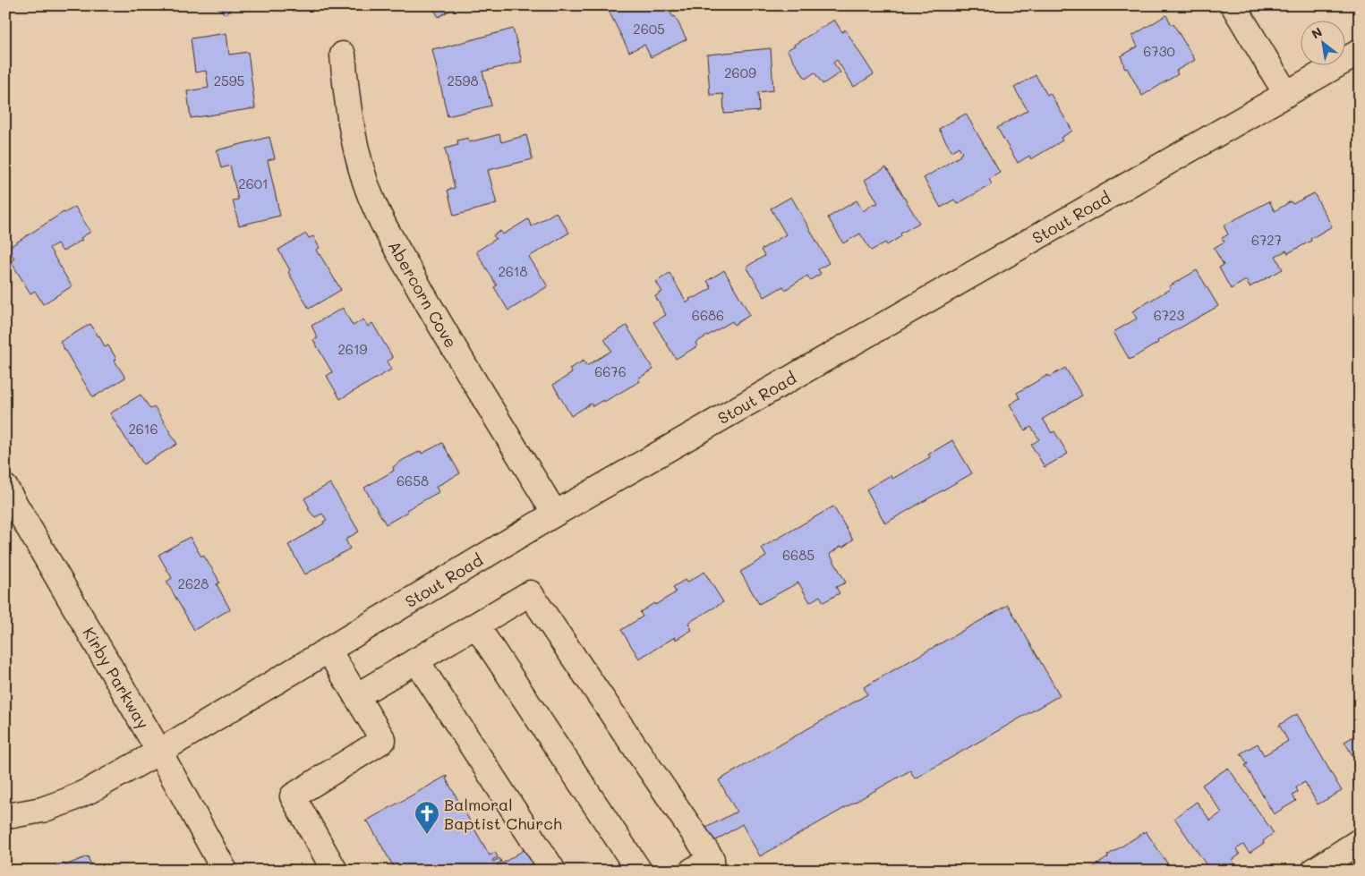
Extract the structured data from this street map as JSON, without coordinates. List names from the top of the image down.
{
  "streets": {
    "street": ["Stout Road", "Abercorn Cove", "Kirby Parkway"]
  },
  "crossings": [
    ["Stout Road", "Abercorn Cove"],
    ["Stout Road", "Kirby Parkway"]
  ],
  "places": {
    "church": ["Balmoral Baptist Church"]
  },
  "house_numbers": [
    "2605",
    "6730",
    "2609",
    "2595",
    "2598",
    "2601",
    "6727",
    "2618",
    "6686",
    "6723",
    "2619",
    "6676",
    "2616",
    "6658",
    "6685",
    "2628"
  ],
  "north": "top left"
}
